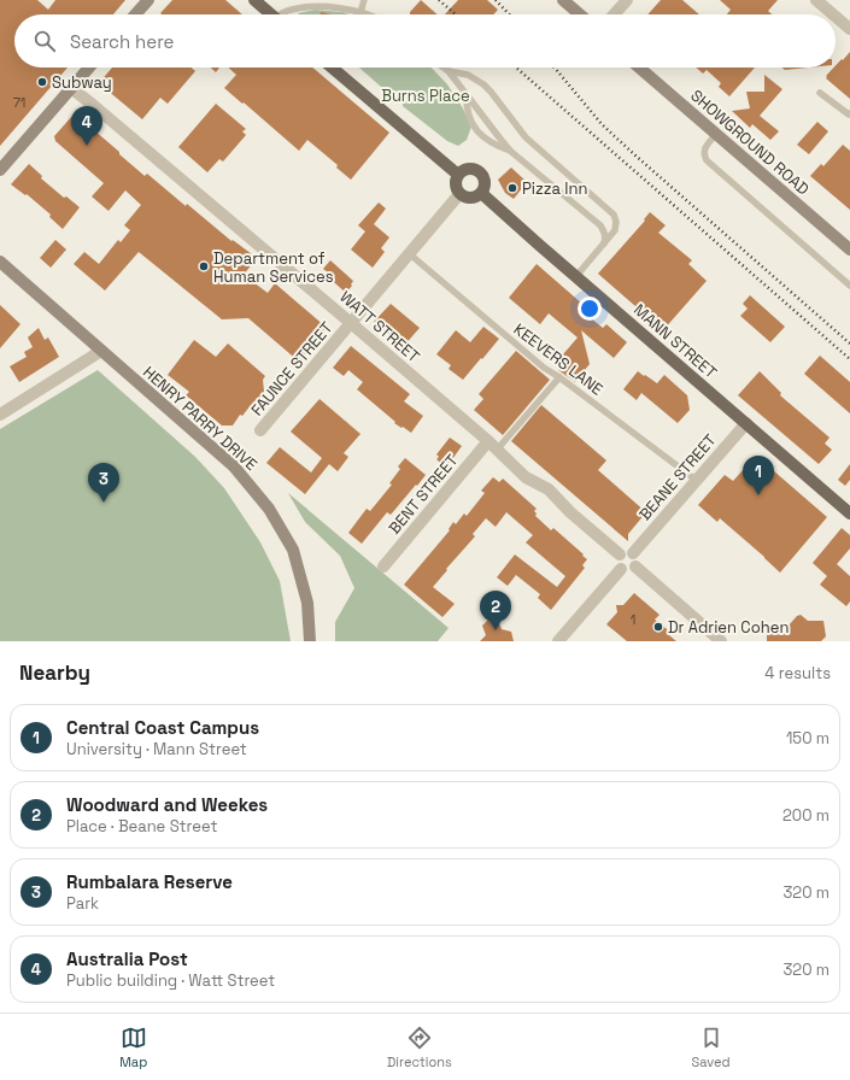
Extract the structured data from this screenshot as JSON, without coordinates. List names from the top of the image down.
{
  "streets": {
    "main road": ["MANN STREET"],
    "street": [
      "SHOWGROUND ROAD",
      "WATT STREET",
      "FAUNCE STREET",
      "HENRY PARRY DRIVE",
      "BEANE STREET",
      "BENT STREET"
    ],
    "lane": ["KEEVERS LANE"]
  },
  "crossings": [
    ["WATT STREET", "FAUNCE STREET"],
    ["WATT STREET", "BEANE STREET"],
    ["WATT STREET", "BENT STREET"],
    ["MANN STREET", "FAUNCE STREET"],
    ["MANN STREET", "BEANE STREET"],
    ["KEEVERS LANE", "FAUNCE STREET"],
    ["KEEVERS LANE", "BEANE STREET"]
  ],
  "parks": ["Burns Place"],
  "places": [
    "Subway",
    "Pizza Inn",
    "Department of Human Services",
    "Dr Adrien Cohen"
  ],
  "house_numbers": ["71", "1"],
  "page": {
    "search": "Search here",
    "pins": [
      "4",
      "1",
      "3",
      "2"
    ],
    "heading": ["Nearby", "4 results"],
    "list": [
      {
        "mark": "1",
        "name": "Central Coast Campus",
        "note": "University · Mann Street",
        "value": "150 m"
      },
      {
        "mark": "2",
        "name": "Woodward and Weekes",
        "note": "Place · Beane Street",
        "value": "200 m"
      },
      {
        "mark": "3",
        "name": "Rumbalara Reserve",
        "note": "Park",
        "value": "320 m"
      },
      {
        "mark": "4",
        "name": "Australia Post",
        "note": "Public building · Watt Street",
        "value": "320 m"
      }
    ],
    "nav": ["Map", "Directions", "Saved"]
  }
}
